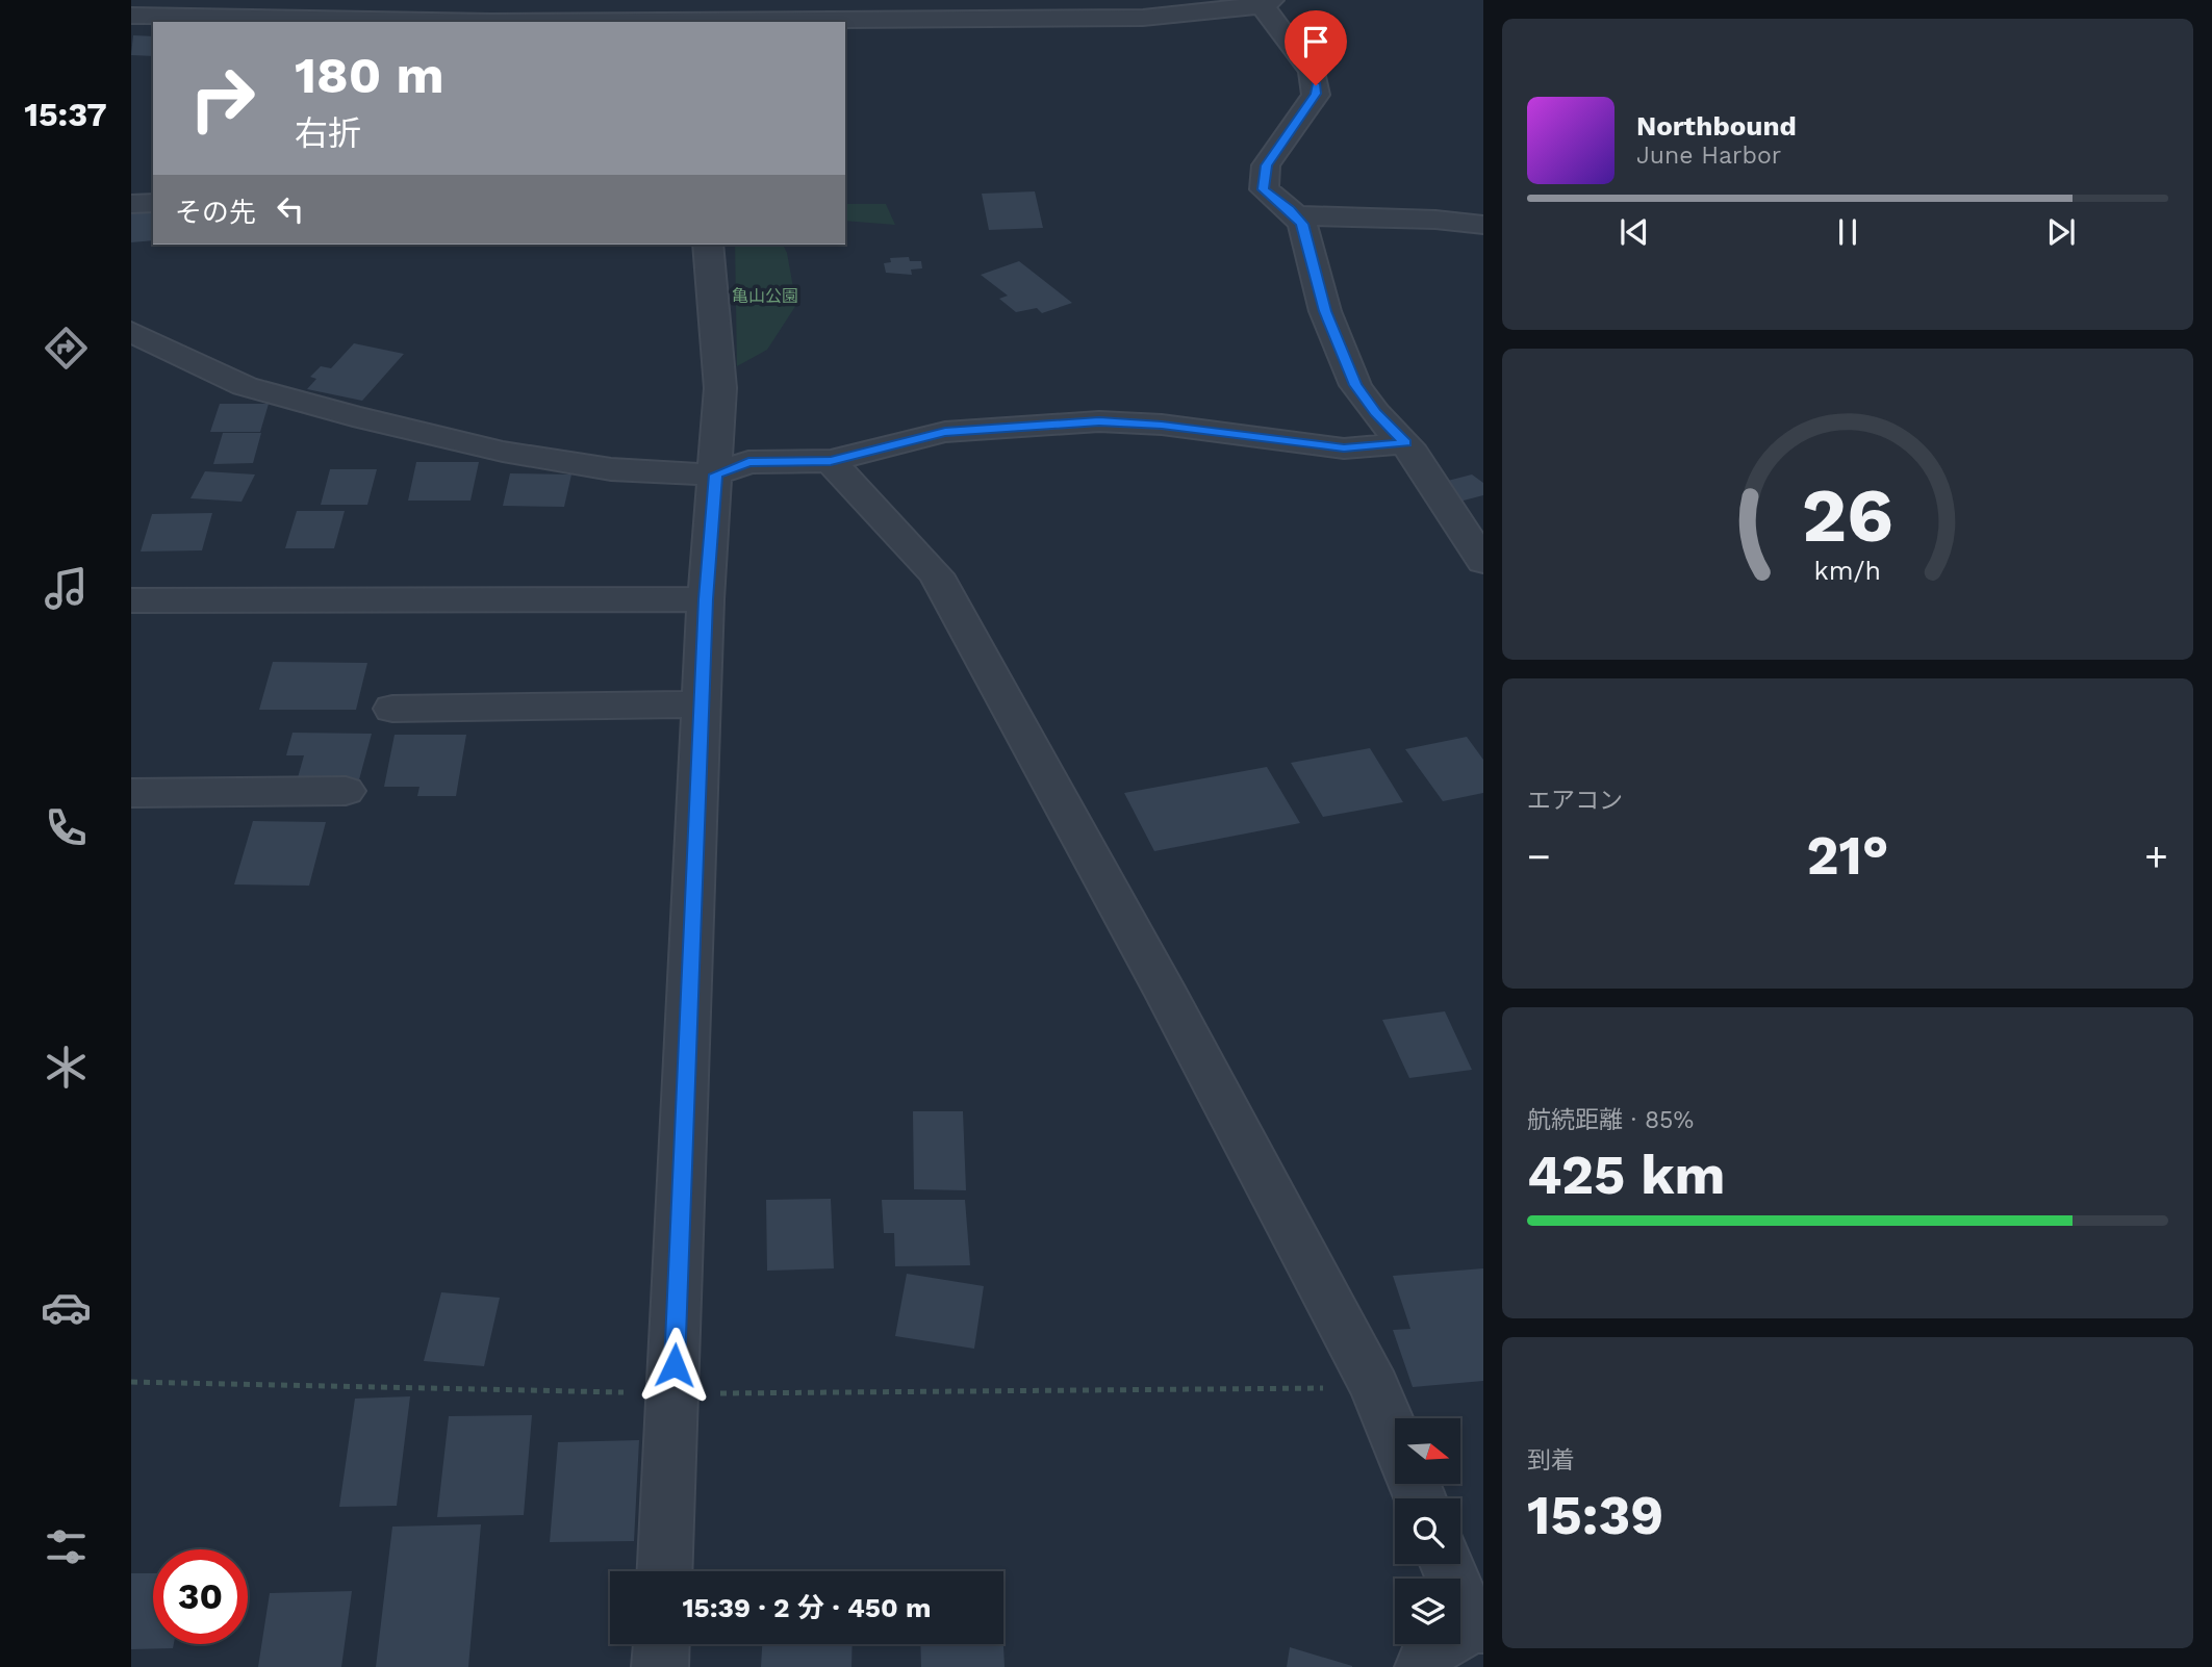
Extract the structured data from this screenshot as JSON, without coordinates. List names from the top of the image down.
{
  "parks": ["亀山公園"],
  "north": "right",
  "page": {
    "tabs": "15:37",
    "turn": ["180 m", "右折"],
    "song": ["Northbound", "June Harbor"],
    "then": "その先",
    "tile": [
      "エアコン",
      ["航続距離 · 85%", "425 km"],
      ["到着", "15:39"]
    ],
    "heat": ["−", "21°", "+"],
    "limit": "30",
    "trip": "15:39 · 2 分 · 450 m",
    "gauge": ["26", "km/h"]
  }
}
